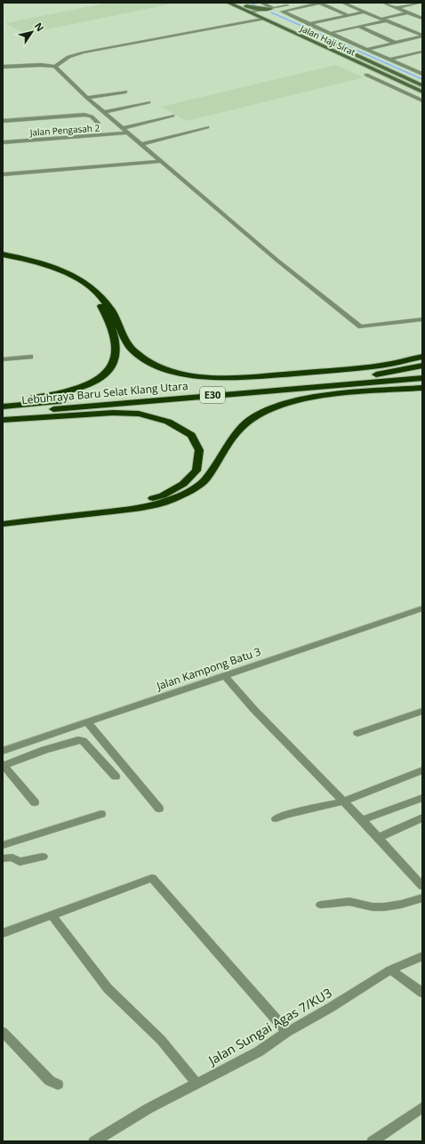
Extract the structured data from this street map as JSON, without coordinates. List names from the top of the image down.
{
  "streets": {
    "highway": ["Lebuhraya Baru Selat Klang Utara", "E30"],
    "main road": ["Jalan Haji Sirat"],
    "street": ["Jalan Pengasah 2", "Jalan Kampong Batu 3", "Jalan Sungai Agas 7/KU3"]
  },
  "north": "top right"
}
